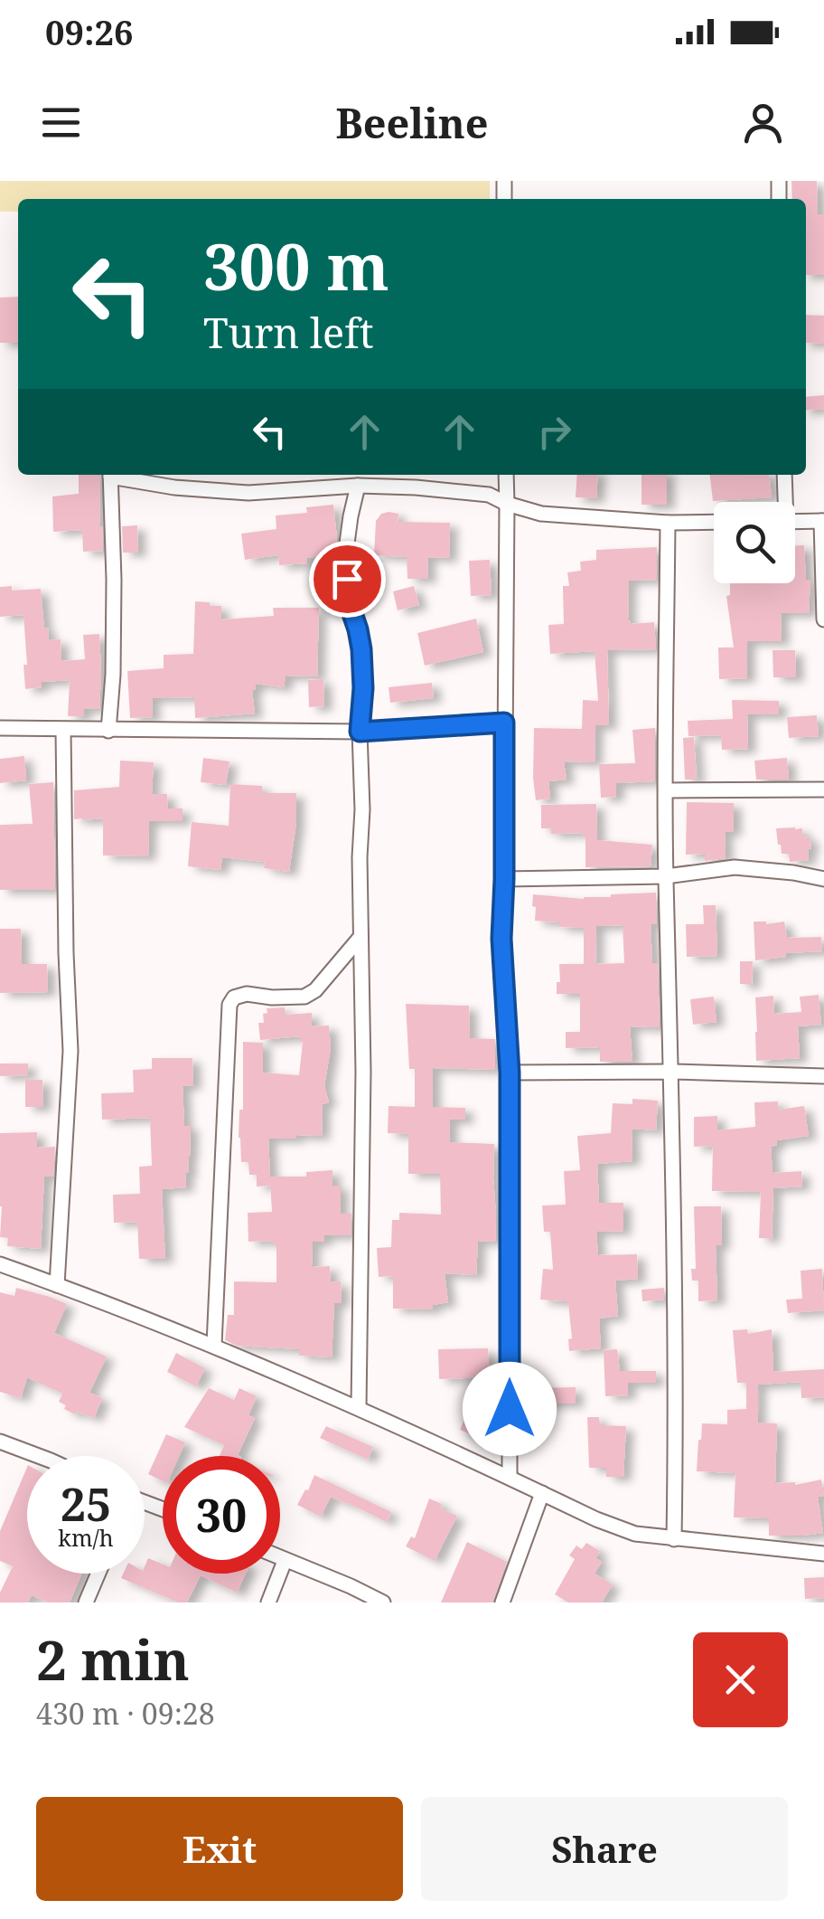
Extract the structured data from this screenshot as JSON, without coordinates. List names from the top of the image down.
{
  "page": {
    "status": "09:26",
    "header": "Beeline",
    "turn": ["300 m", "Turn left"],
    "speed": "25 km/h",
    "limit": "30",
    "heading": ["2 min", "430 m · 09:28"],
    "buttons": ["Exit", "Share"]
  }
}
